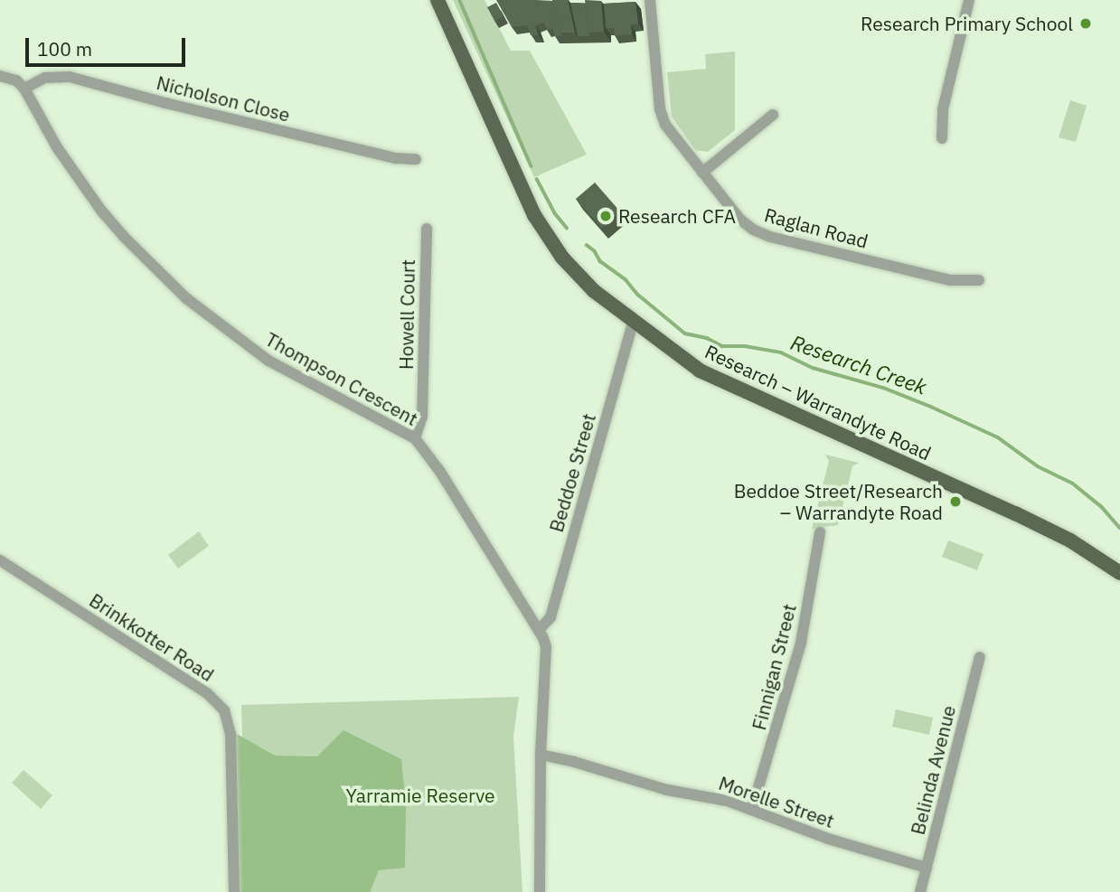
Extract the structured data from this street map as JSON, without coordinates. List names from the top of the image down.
{
  "streets": {
    "main road": ["Research – Warrandyte Road"],
    "street": [
      "Nicholson Close",
      "Raglan Road",
      "Howell Court",
      "Thompson Crescent",
      "Beddoe Street",
      "Brinkkotter Road",
      "Finnigan Street",
      "Belinda Avenue",
      "Morelle Street"
    ]
  },
  "crossings": [
    ["Nicholson Close", "Thompson Crescent"],
    ["Howell Court", "Thompson Crescent"],
    ["Thompson Crescent", "Beddoe Street"],
    ["Thompson Crescent", "Morelle Street"],
    ["Research – Warrandyte Road", "Beddoe Street"],
    ["Finnigan Street", "Morelle Street"],
    ["Belinda Avenue", "Morelle Street"]
  ],
  "water": ["Research Creek"],
  "parks": ["Yarramie Reserve"],
  "places": ["Research Primary School", "Research CFA", "Beddoe Street/Research – Warrandyte Road"],
  "scale_bar": "100 m"
}
